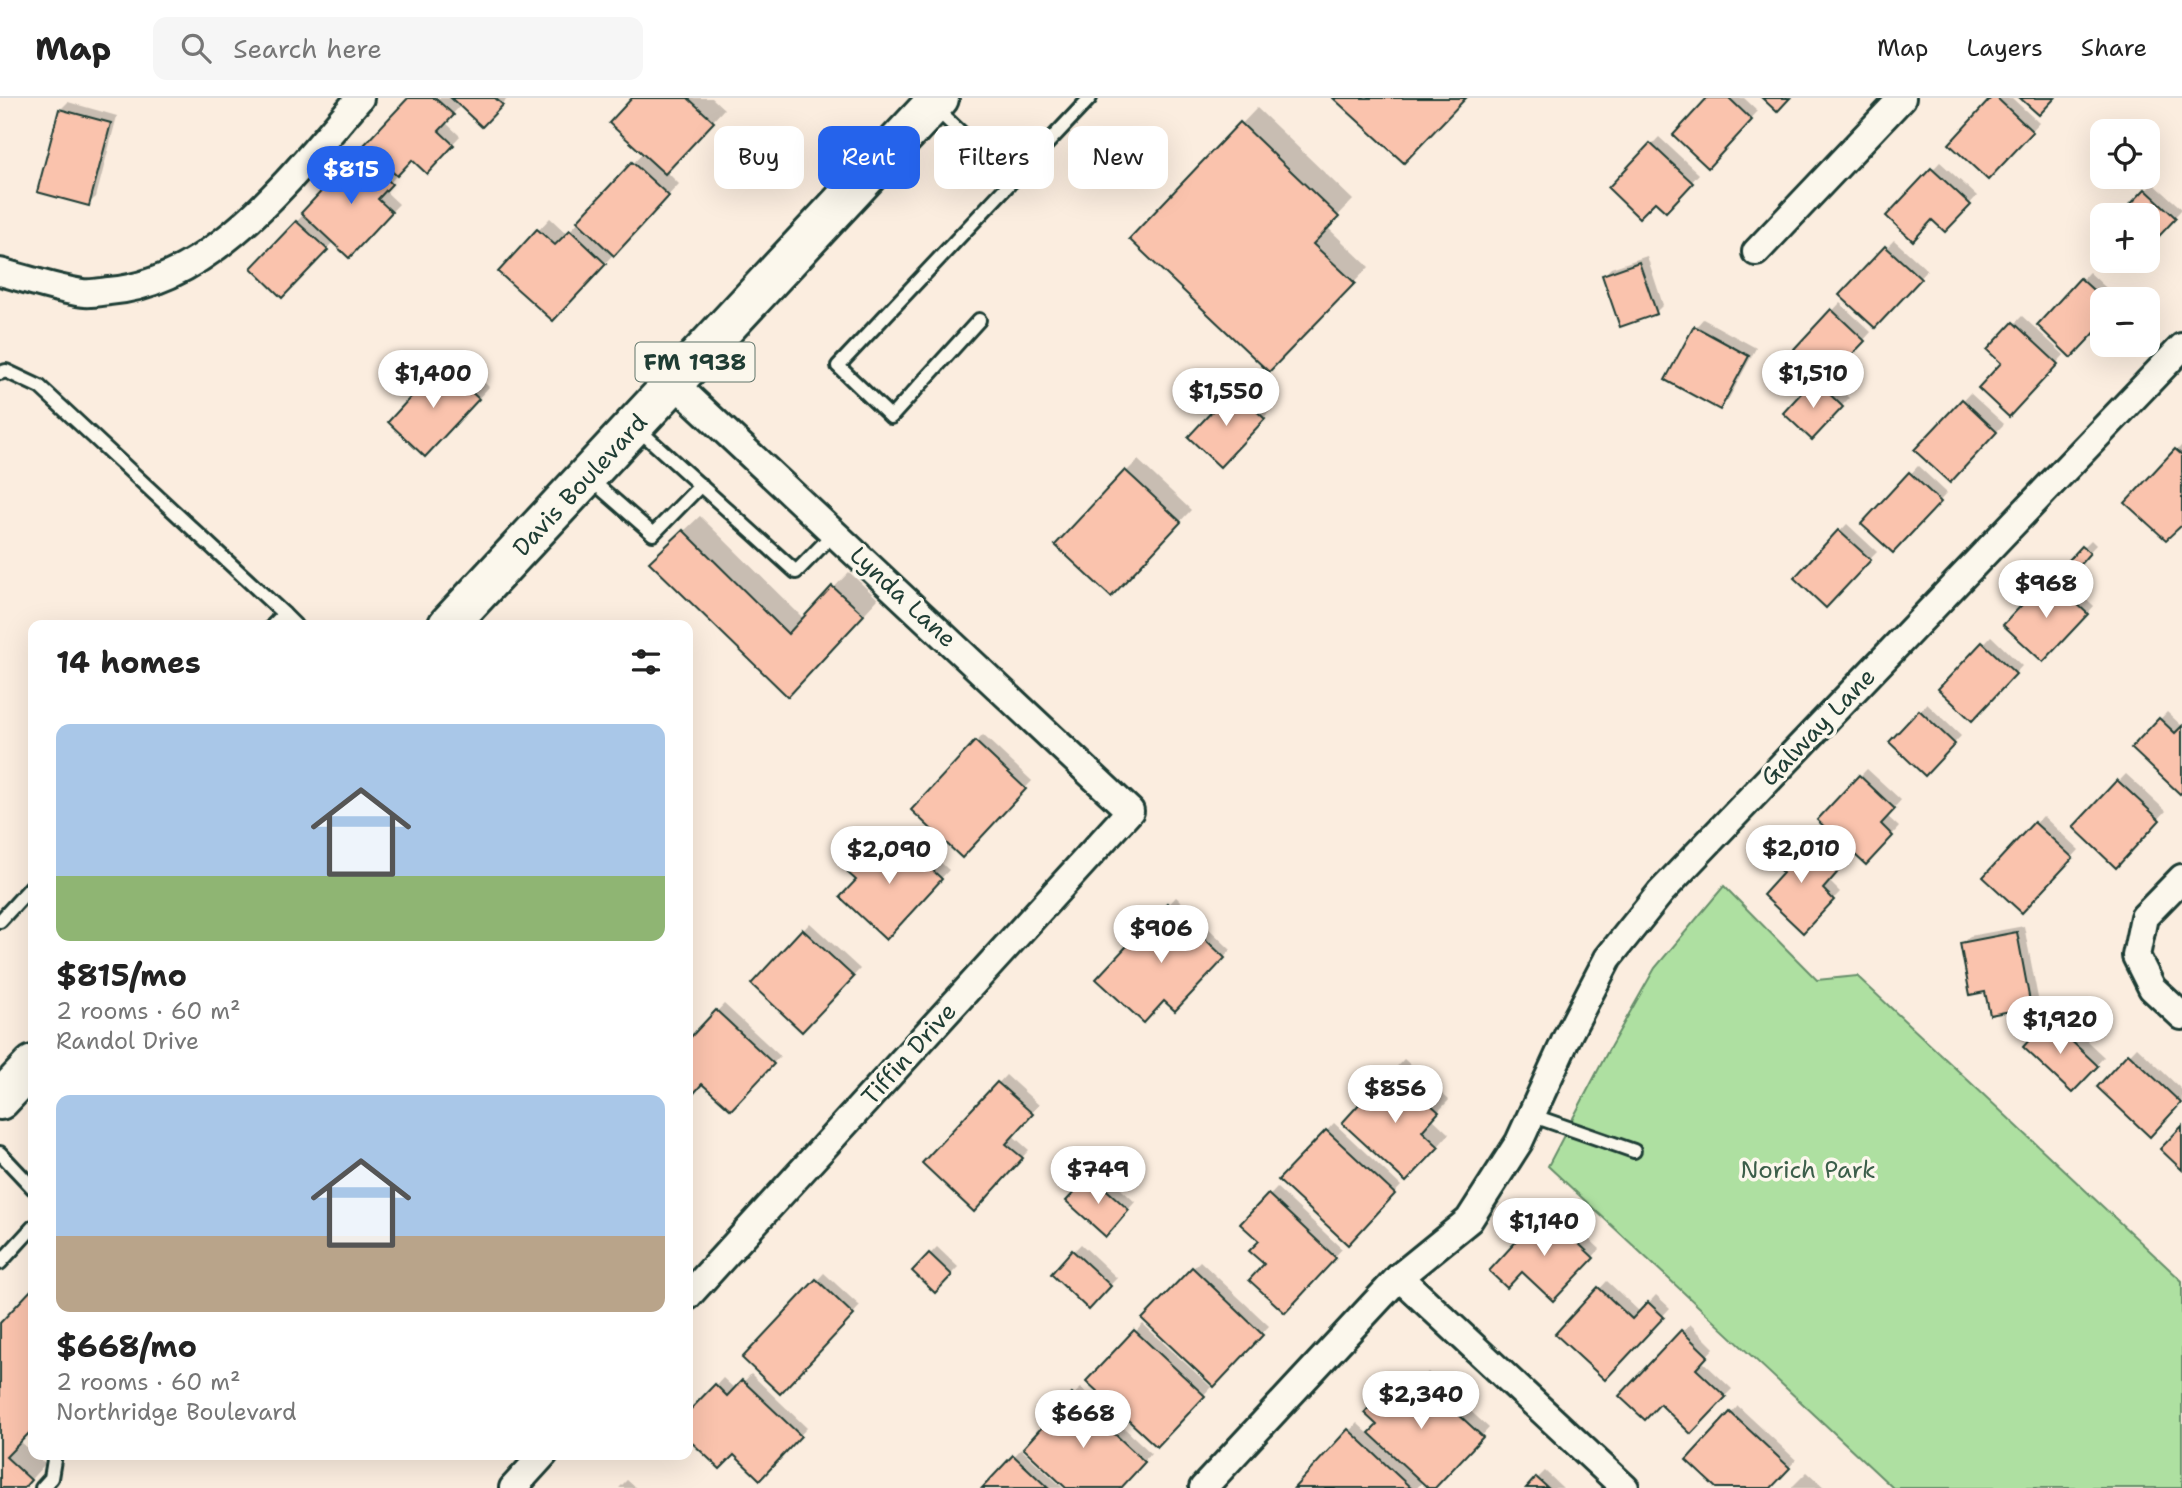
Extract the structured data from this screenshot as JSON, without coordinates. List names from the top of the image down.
{
  "streets": {
    "main road": ["FM 1938", "Davis Boulevard"],
    "street": ["Lynda Lane", "Galway Lane", "Tiffin Drive"]
  },
  "crossings": [
    ["Davis Boulevard", "Lynda Lane"],
    ["Lynda Lane", "Tiffin Drive"]
  ],
  "parks": ["Norich Park"],
  "page": {
    "header": "Map",
    "search": "Search here",
    "nav": ["Map", "Layers", "Share"],
    "map_buttons": ["+", "−"],
    "chip": [
      "Buy",
      "Rent",
      "Filters",
      "New"
    ],
    "price": [
      "$815",
      "$1,400",
      "$1,510",
      "$1,550",
      "$968",
      "$2,010",
      "$2,090",
      "$906",
      "$1,920",
      "$856",
      "$749",
      "$1,140",
      "$2,340",
      "$668"
    ],
    "heading": "14 homes",
    "list": [
      {
        "name": "$815/mo",
        "note": "2 rooms · 60 m² · Randol Drive"
      },
      {
        "name": "$668/mo",
        "note": "2 rooms · 60 m² · Northridge Boulevard"
      }
    ]
  }
}
